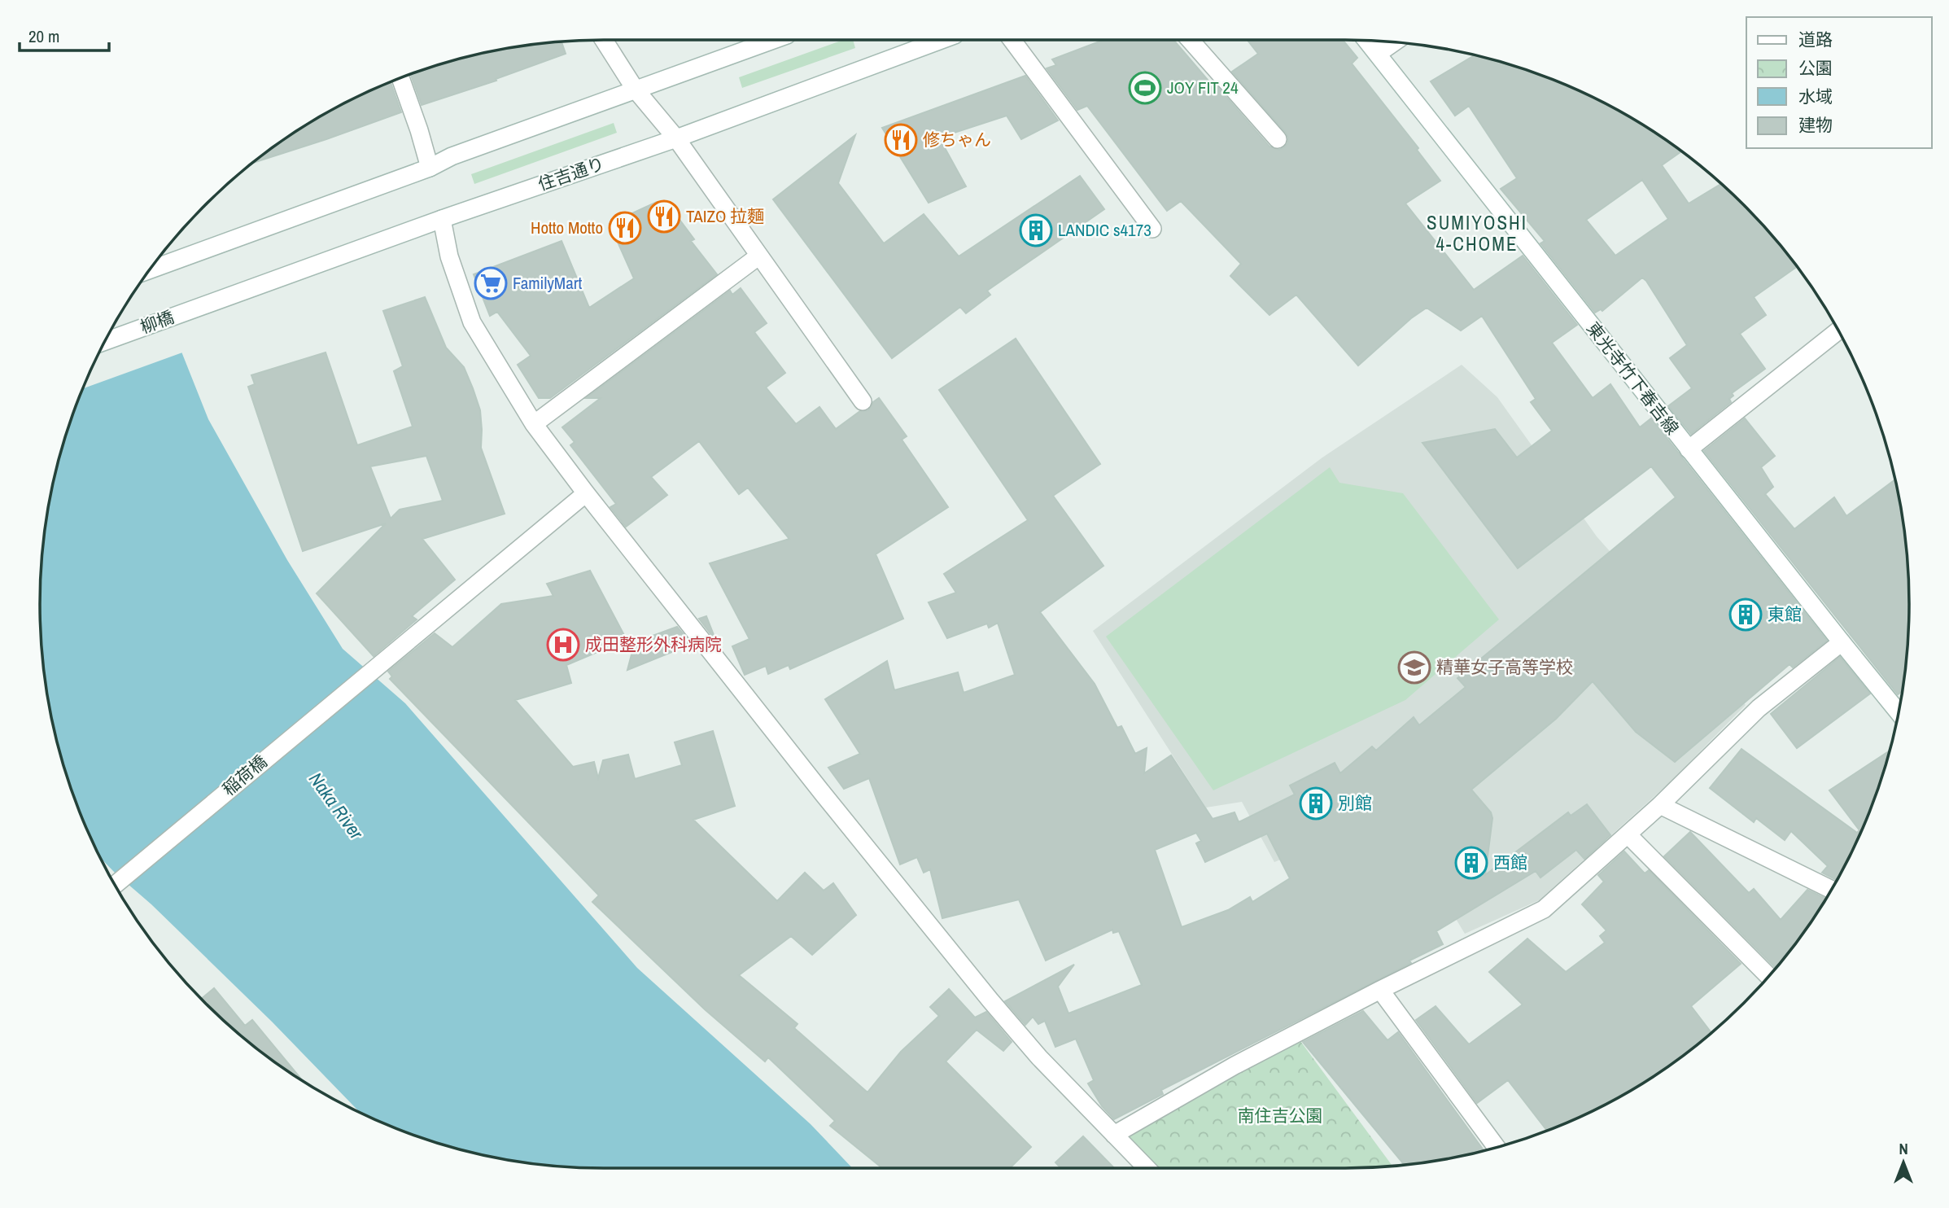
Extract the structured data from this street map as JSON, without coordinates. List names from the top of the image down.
{
  "streets": {
    "street": [
      "住吉通り",
      "柳橋",
      "東光寺竹下春吉線",
      "稲荷橋"
    ]
  },
  "crossings": [
    ["住吉通り", "柳橋"]
  ],
  "districts": ["SUMIYOSHI 4-CHOME"],
  "water": ["Naka River"],
  "parks": ["南住吉公園"],
  "places": {
    "sports": ["JOY FIT 24"],
    "restaurant": ["修ちゃん", "TAIZO 拉麵", "Hotto Motto"],
    "building": [
      "LANDIC s4173",
      "東館",
      "別館",
      "西館"
    ],
    "supermarket": ["FamilyMart"],
    "hospital": ["成田整形外科病院"],
    "school or university": ["精華女子高等学校"]
  },
  "legend": [
    "道路",
    "公園",
    "水域",
    "建物"
  ],
  "scale_bar": "20 m",
  "north": "top"
}
